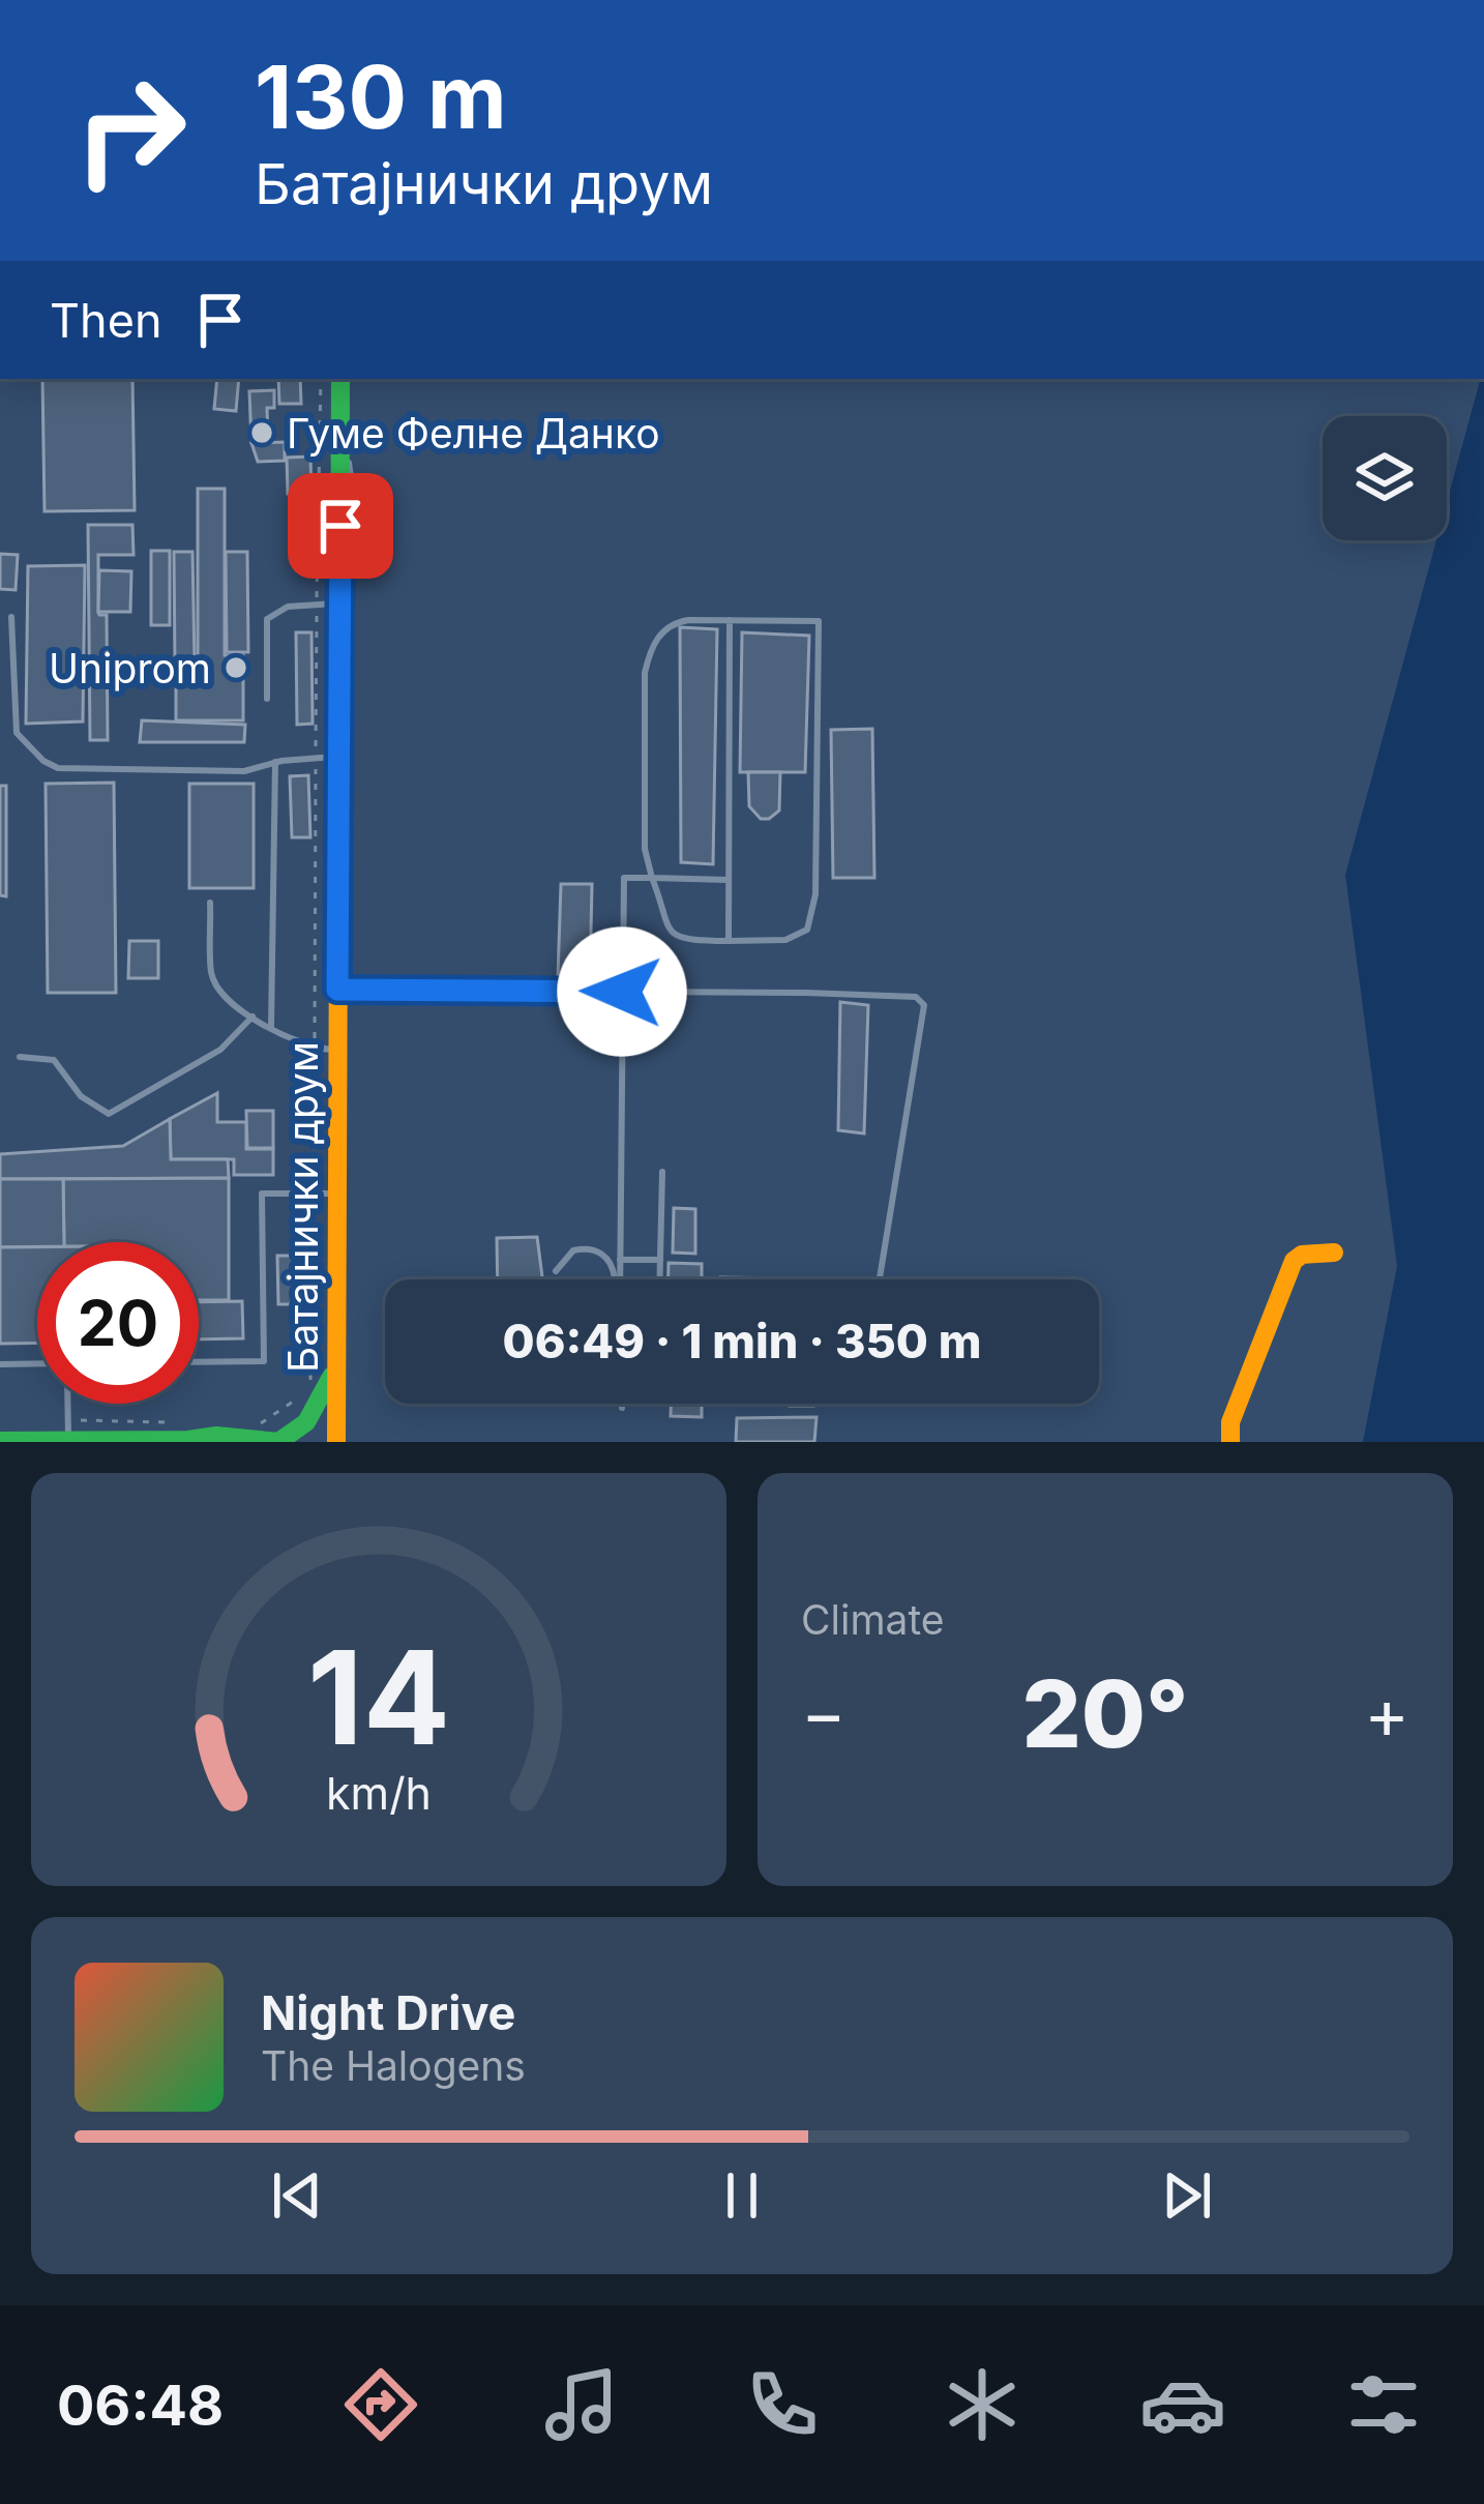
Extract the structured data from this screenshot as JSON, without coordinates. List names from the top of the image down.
{
  "streets": {
    "main road": ["Батајнички друм"]
  },
  "places": ["Гуме Фелне Данко", "Uniprom"],
  "page": {
    "turn": ["130 m", "Батајнички друм"],
    "then": "Then",
    "limit": "20",
    "trip": "06:49 · 1 min · 350 m",
    "tile": "Climate",
    "heat": ["−", "20°", "+"],
    "song": ["Night Drive", "The Halogens"],
    "tabs": "06:48",
    "gauge": ["14", "km/h"]
  }
}
